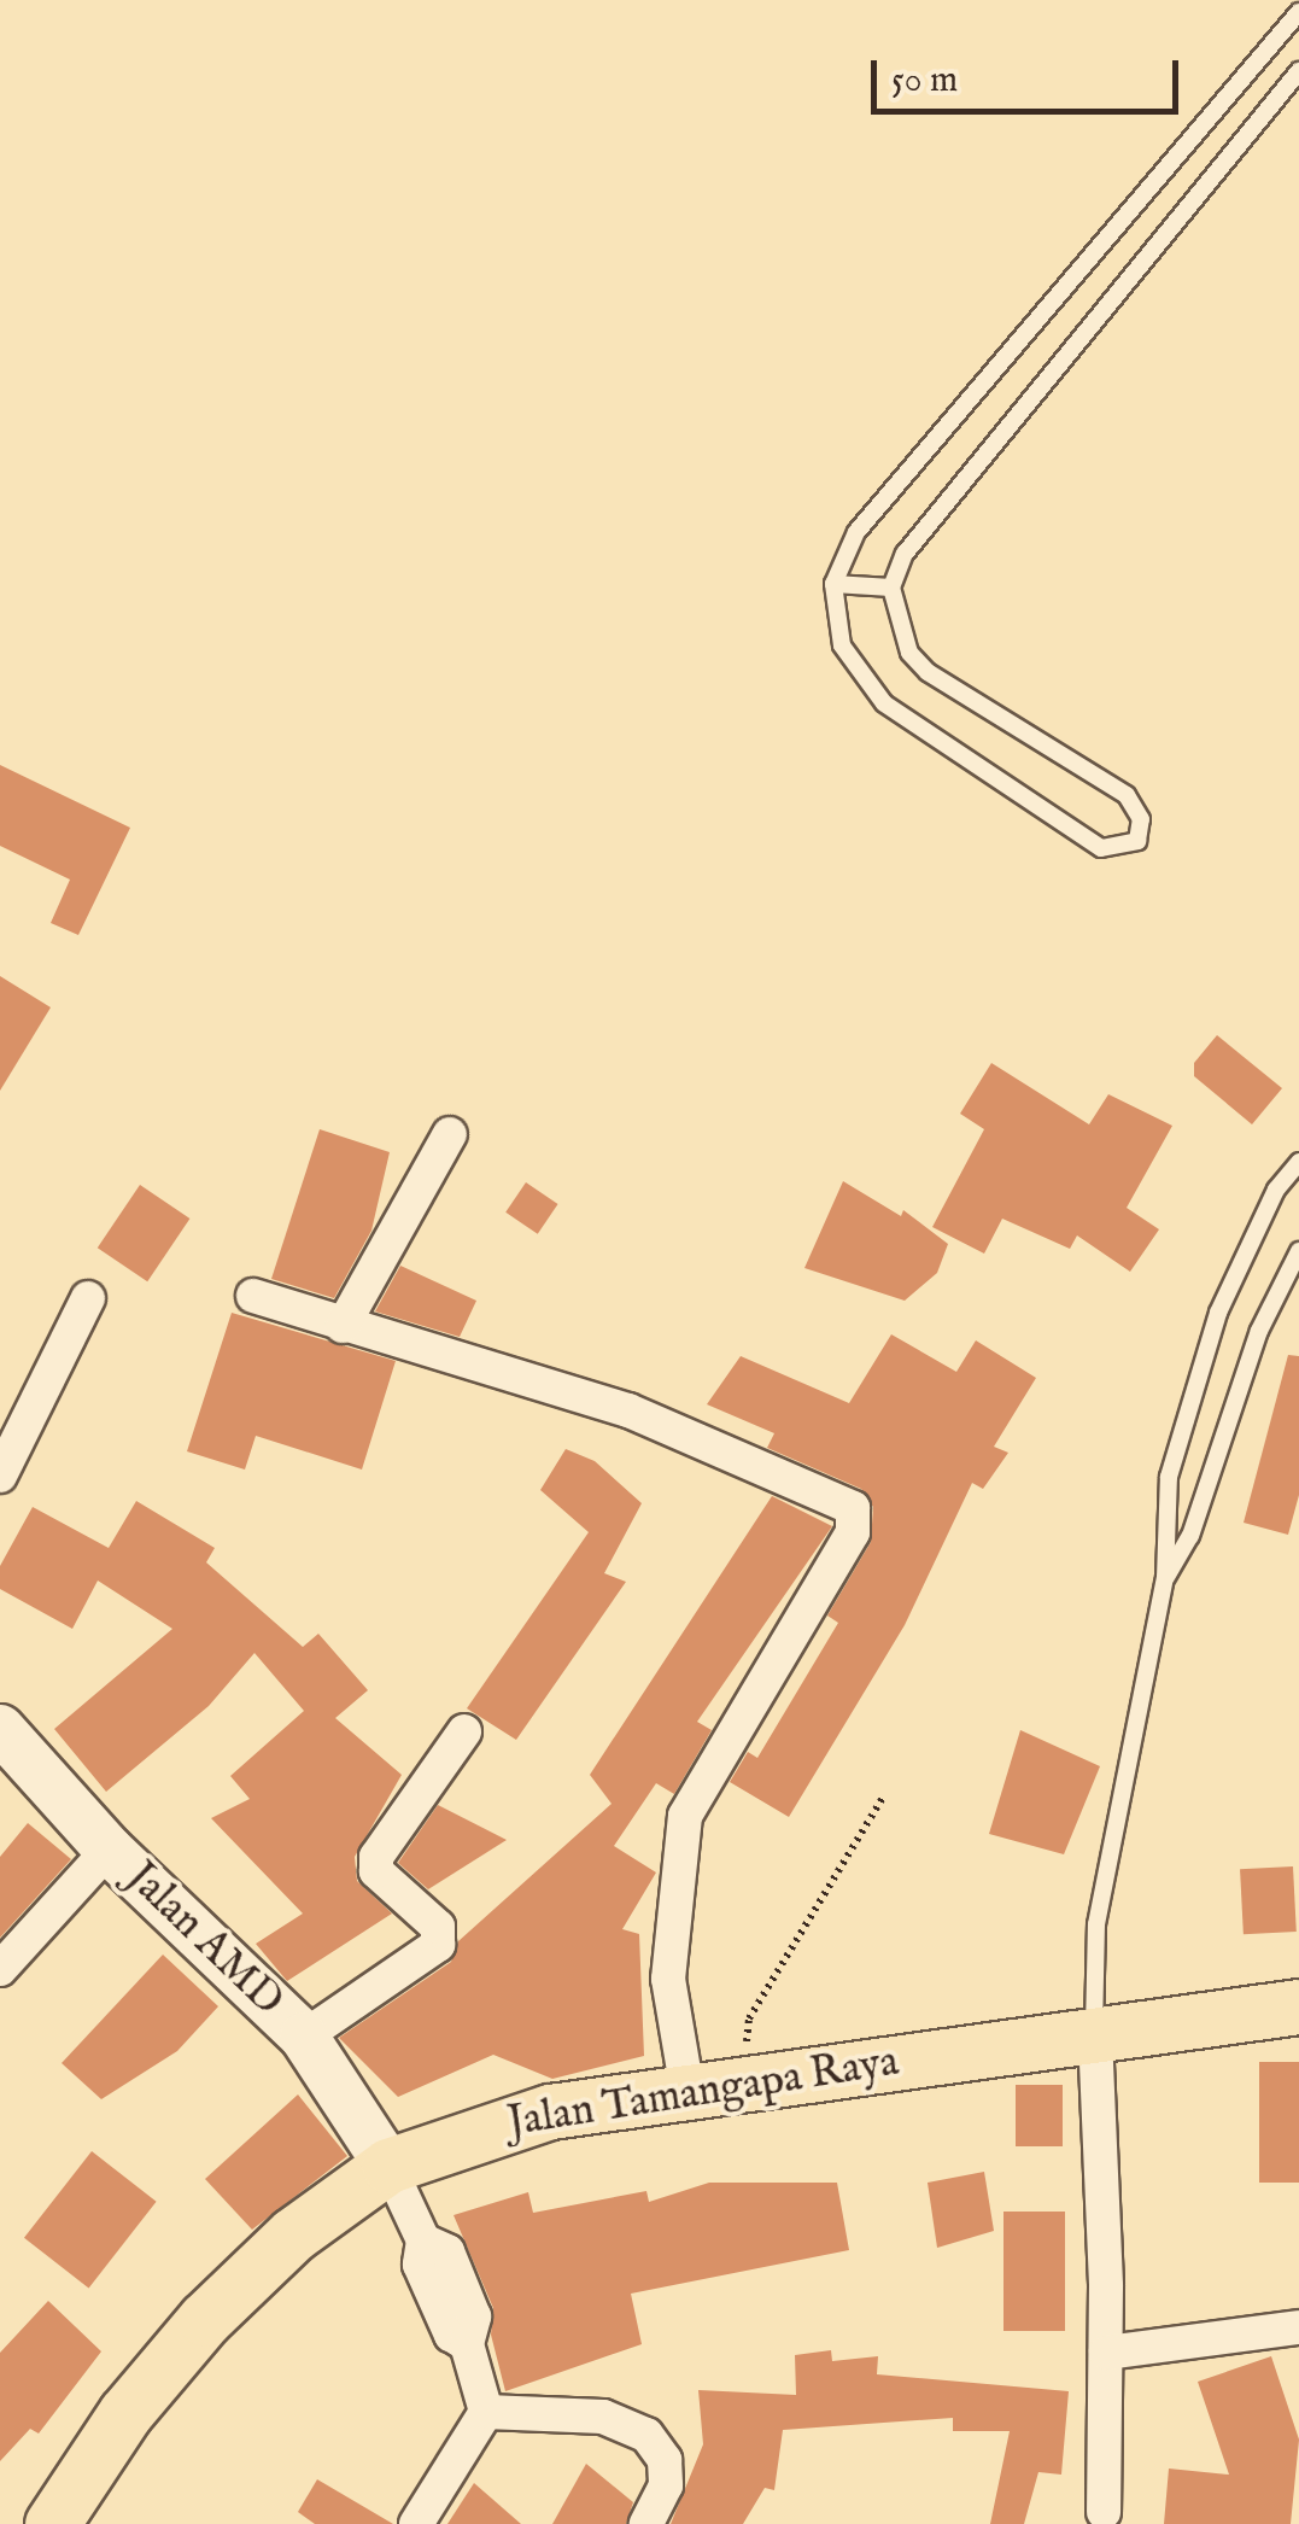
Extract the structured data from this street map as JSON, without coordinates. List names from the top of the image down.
{
  "streets": {
    "main road": ["Jalan Tamangapa Raya"],
    "street": ["Jalan AMD"]
  },
  "crossings": [
    ["Jalan AMD", "Jalan Tamangapa Raya"]
  ],
  "scale_bar": "50 m"
}
